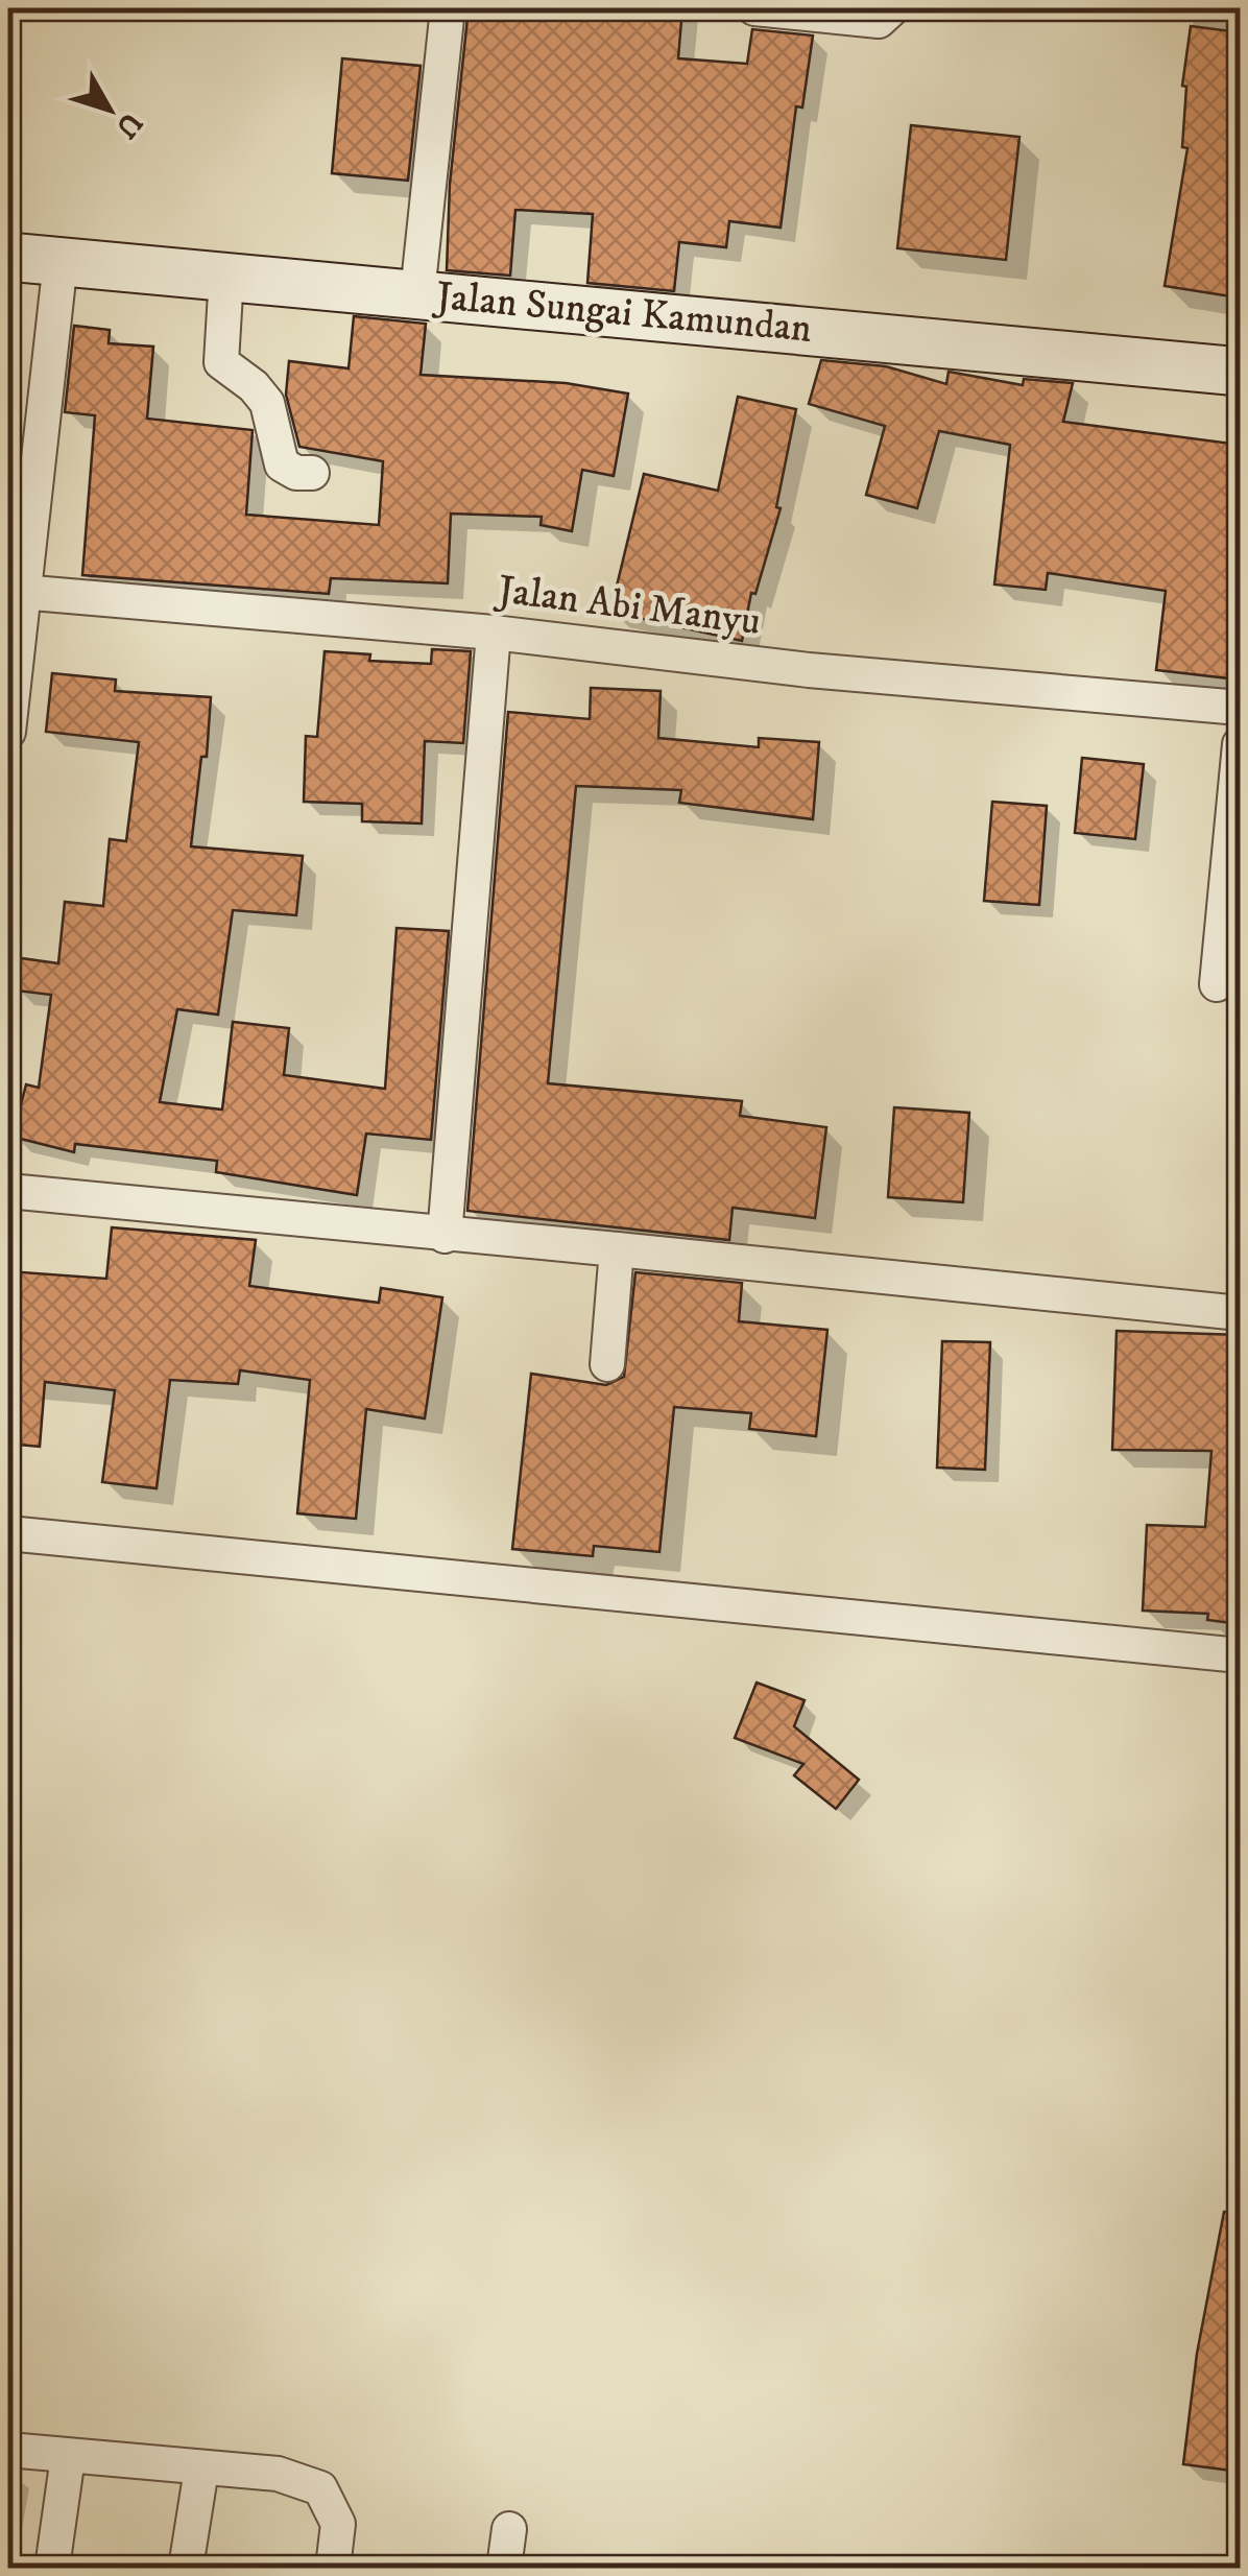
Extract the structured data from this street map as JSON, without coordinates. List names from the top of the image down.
{
  "streets": {
    "main road": ["Jalan Sungai Kamundan"],
    "street": ["Jalan Abi Manyu"]
  },
  "north": "bottom right"
}
